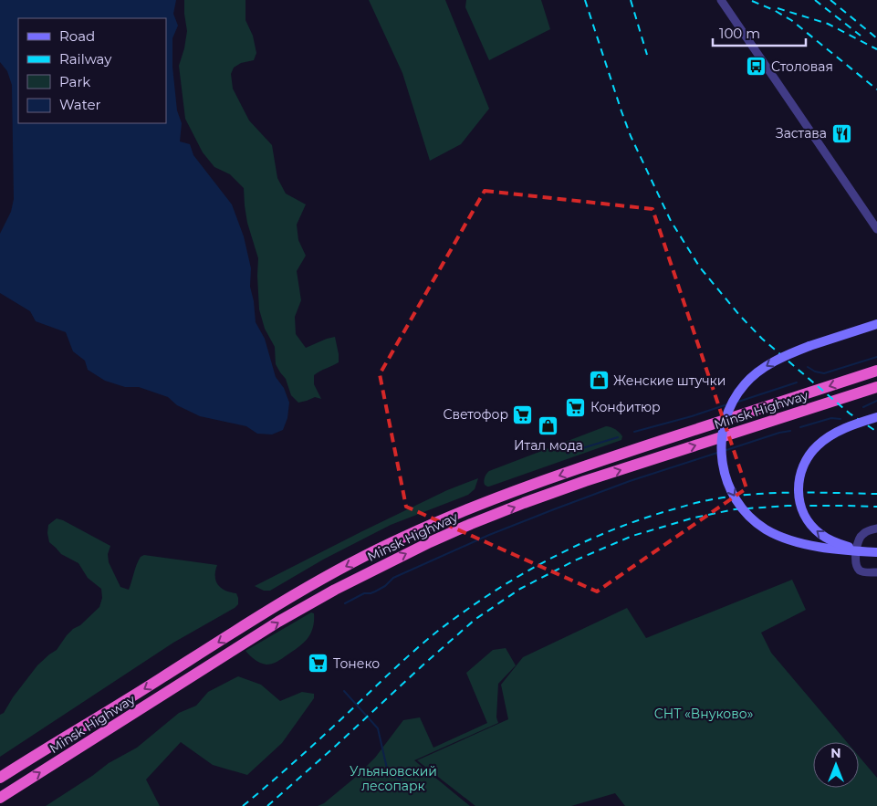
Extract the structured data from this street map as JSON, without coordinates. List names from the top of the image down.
{
  "streets": {
    "highway": ["Minsk Highway"]
  },
  "parks": ["СНТ «Внуково»", "Ульяновский лесопарк"],
  "places": {
    "bus stop": ["Столовая"],
    "restaurant": ["Застава"],
    "shop": ["Женские штучки", "Итал мода"],
    "supermarket": ["Конфитюр", "Светофор", "Тонеко"]
  },
  "legend": [
    "Road",
    "Railway",
    "Park",
    "Water"
  ],
  "scale_bar": "100 m",
  "north": "top"
}
